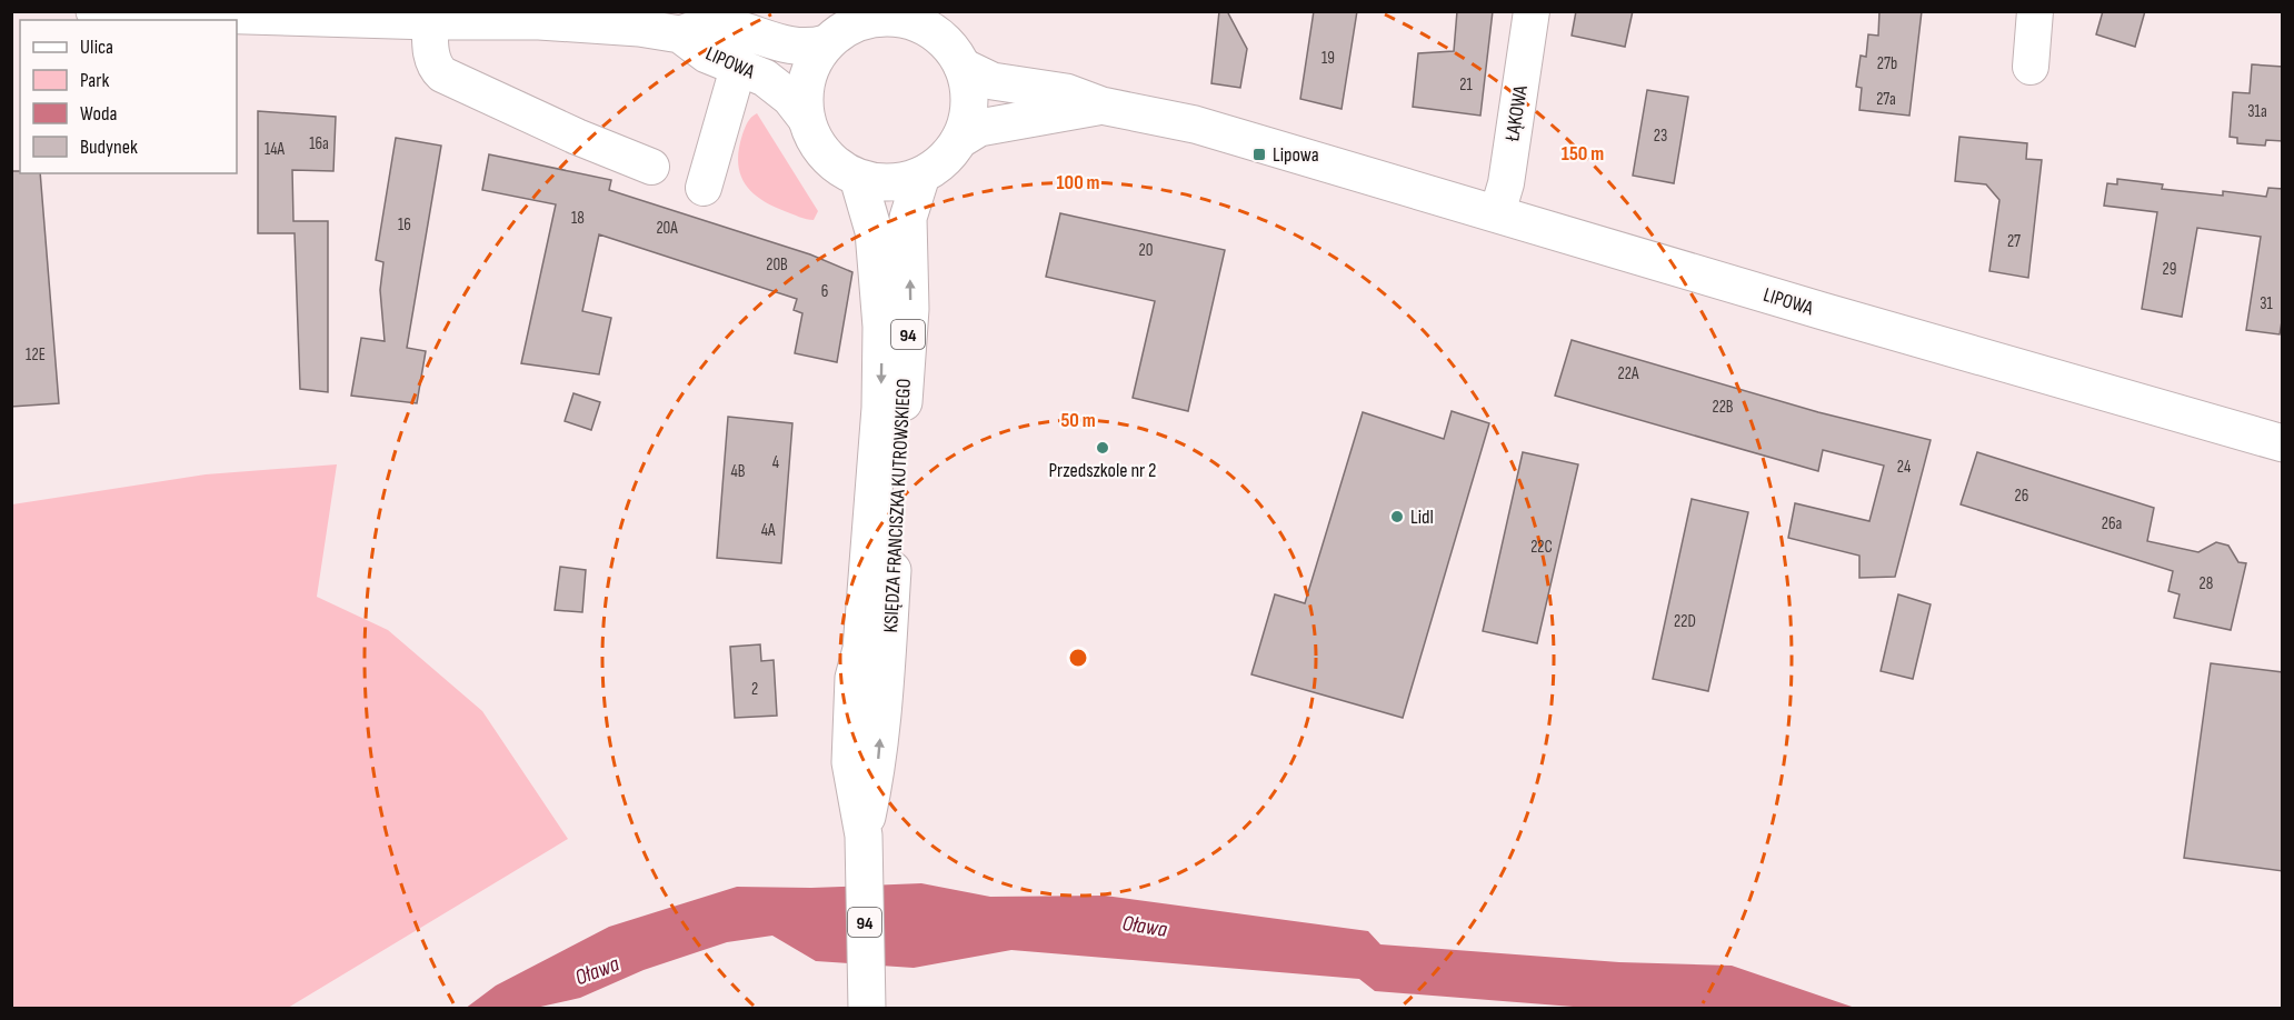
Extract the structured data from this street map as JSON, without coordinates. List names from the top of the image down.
{
  "streets": {
    "street": [
      "LIPOWA",
      "ŁĄKOWA",
      "94",
      "KSIĘDZA FRANCISZKA KUTROWSKIEGO"
    ]
  },
  "crossings": [
    ["LIPOWA", "ŁĄKOWA"],
    ["LIPOWA", "KSIĘDZA FRANCISZKA KUTROWSKIEGO"]
  ],
  "water": ["Oława"],
  "places": {
    "transit": ["Lipowa"],
    "other": ["Przedszkole nr 2", "Lidl"]
  },
  "house_numbers": [
    "19",
    "27b",
    "21",
    "27a",
    "31a",
    "23",
    "16a",
    "14A",
    "18",
    "16",
    "20A",
    "27",
    "20",
    "20B",
    "29",
    "6",
    "31",
    "12E",
    "22A",
    "22B",
    "4",
    "24",
    "4B",
    "26",
    "26a",
    "4A",
    "22C",
    "28",
    "22D",
    "2"
  ],
  "legend": [
    "Ulica",
    "Park",
    "Woda",
    "Budynek"
  ],
  "rings": ["150 m", "100 m", "50 m"]
}
